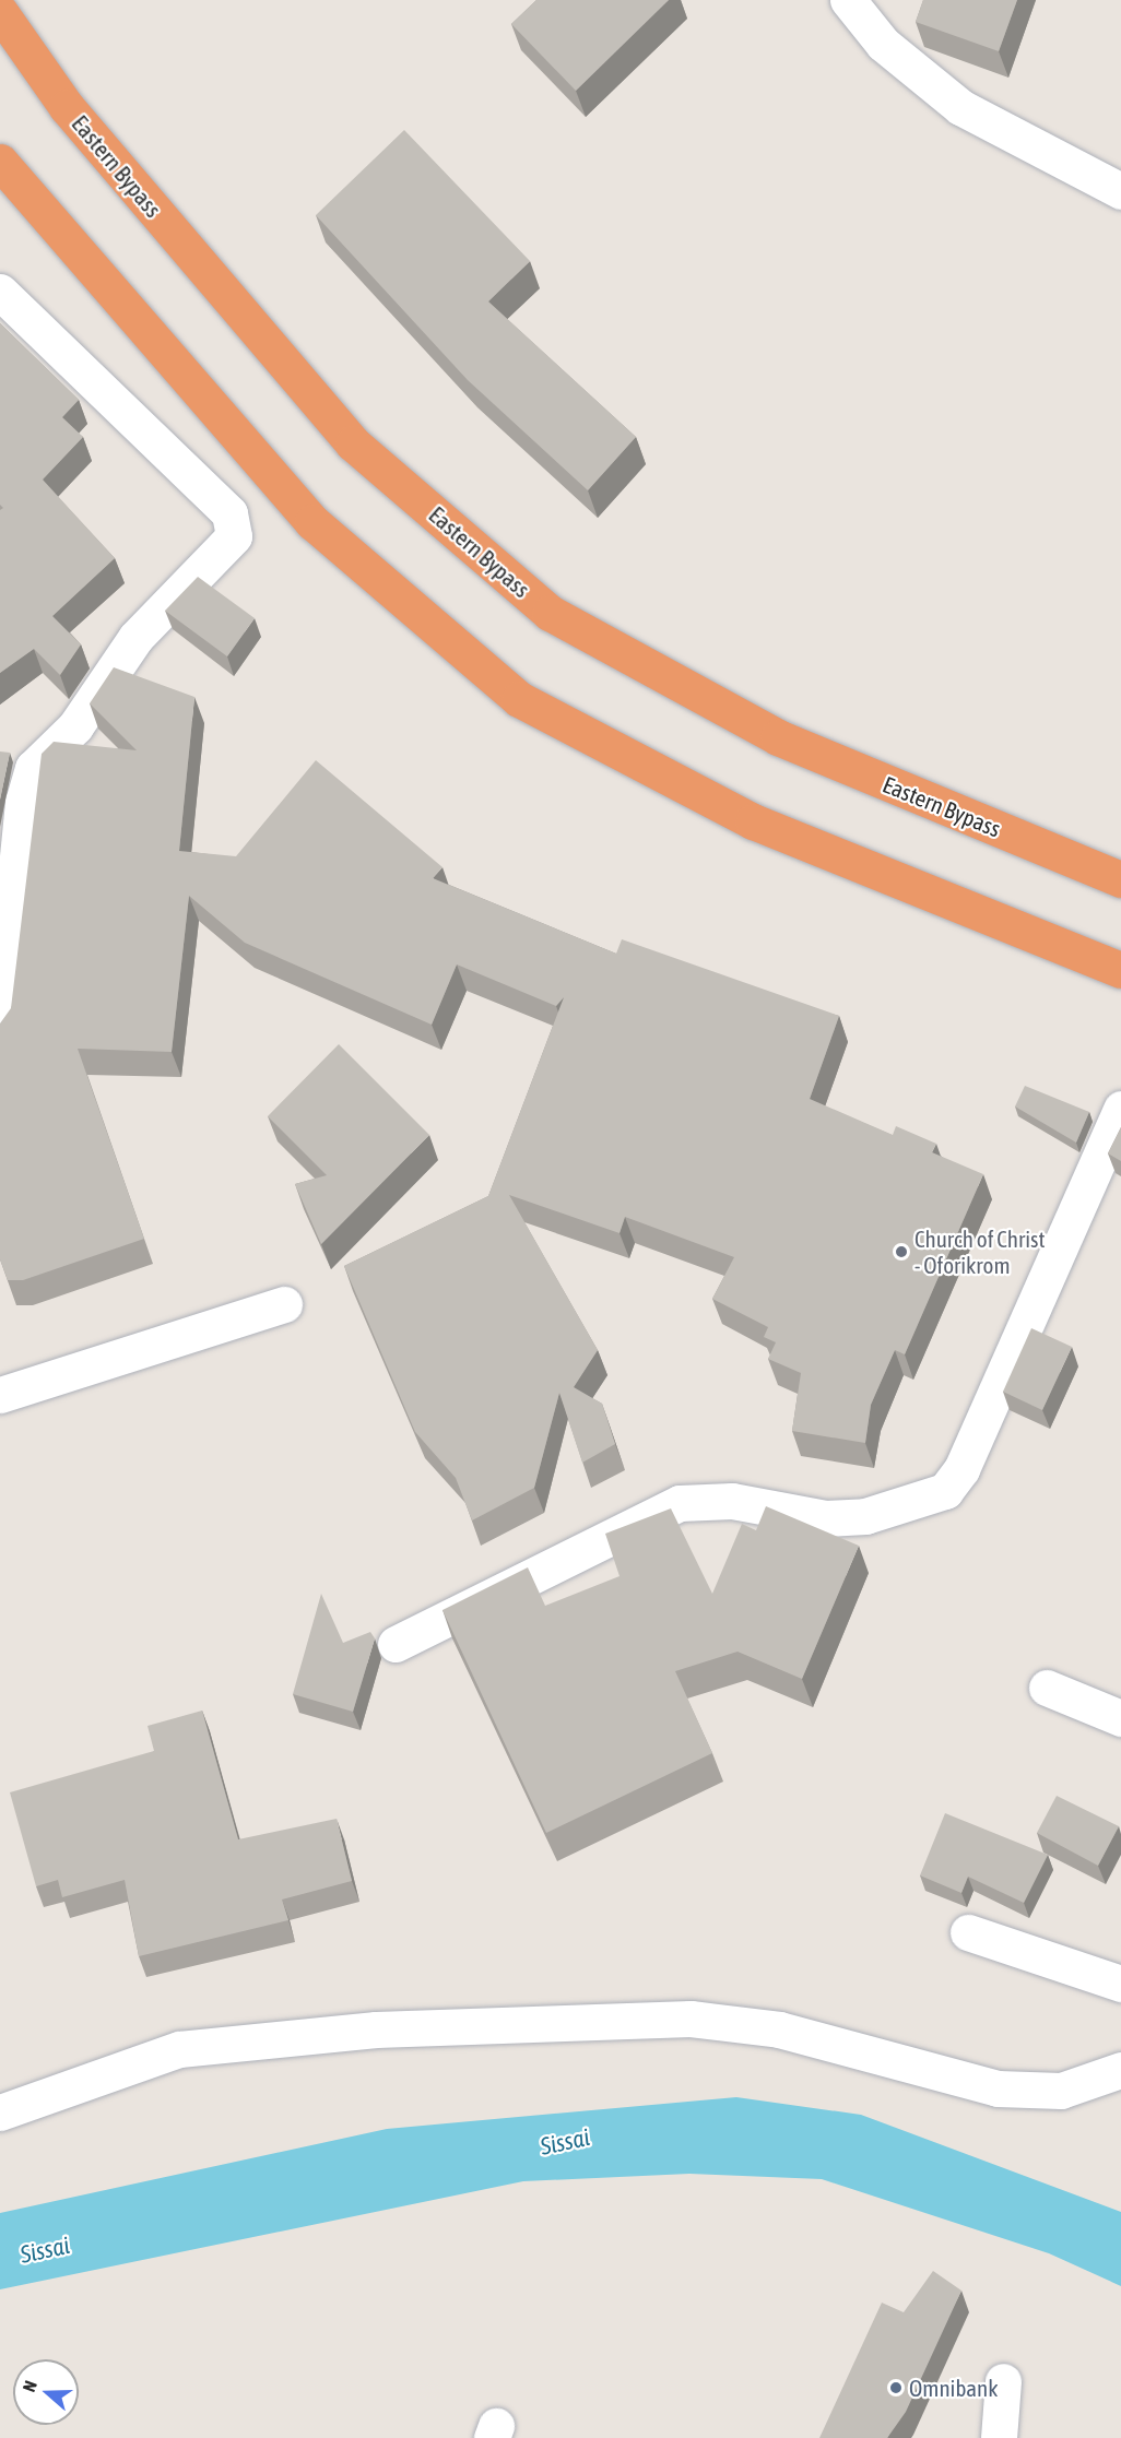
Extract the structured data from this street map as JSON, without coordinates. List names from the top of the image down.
{
  "streets": {
    "highway": ["Eastern Bypass"]
  },
  "water": ["Sissai"],
  "places": ["Church of Christ - Oforikrom", "Omnibank"],
  "north": "left"
}
